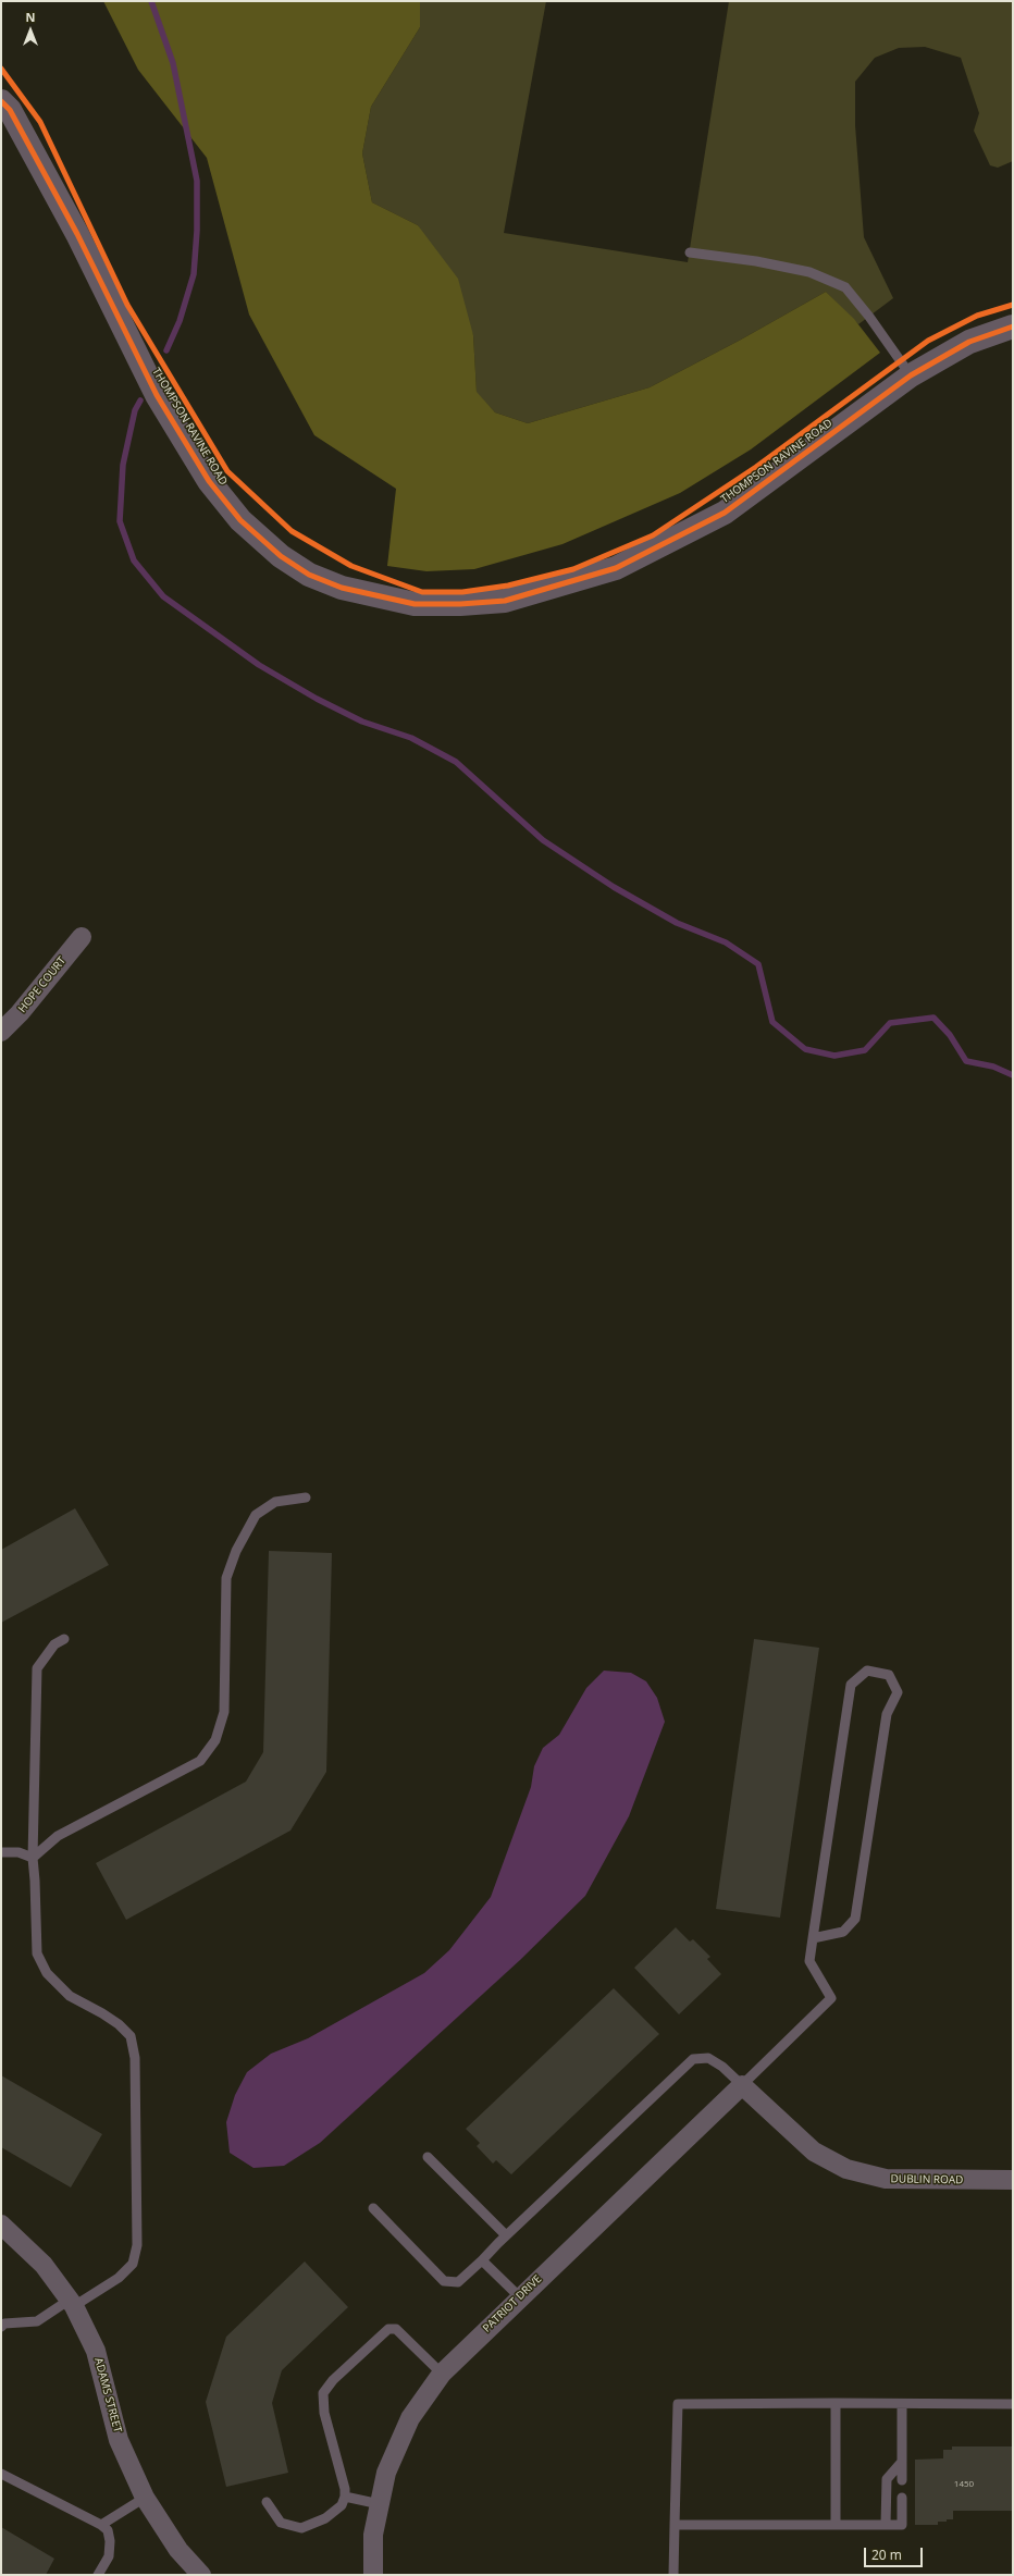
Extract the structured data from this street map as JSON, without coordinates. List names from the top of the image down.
{
  "streets": {
    "street": [
      "THOMPSON RAVINE ROAD",
      "HOPE COURT",
      "DUBLIN ROAD",
      "PATRIOT DRIVE",
      "ADAMS STREET"
    ]
  },
  "crossings": [
    ["DUBLIN ROAD", "PATRIOT DRIVE"]
  ],
  "house_numbers": ["1450"],
  "scale_bar": "20 m",
  "north": "top"
}
